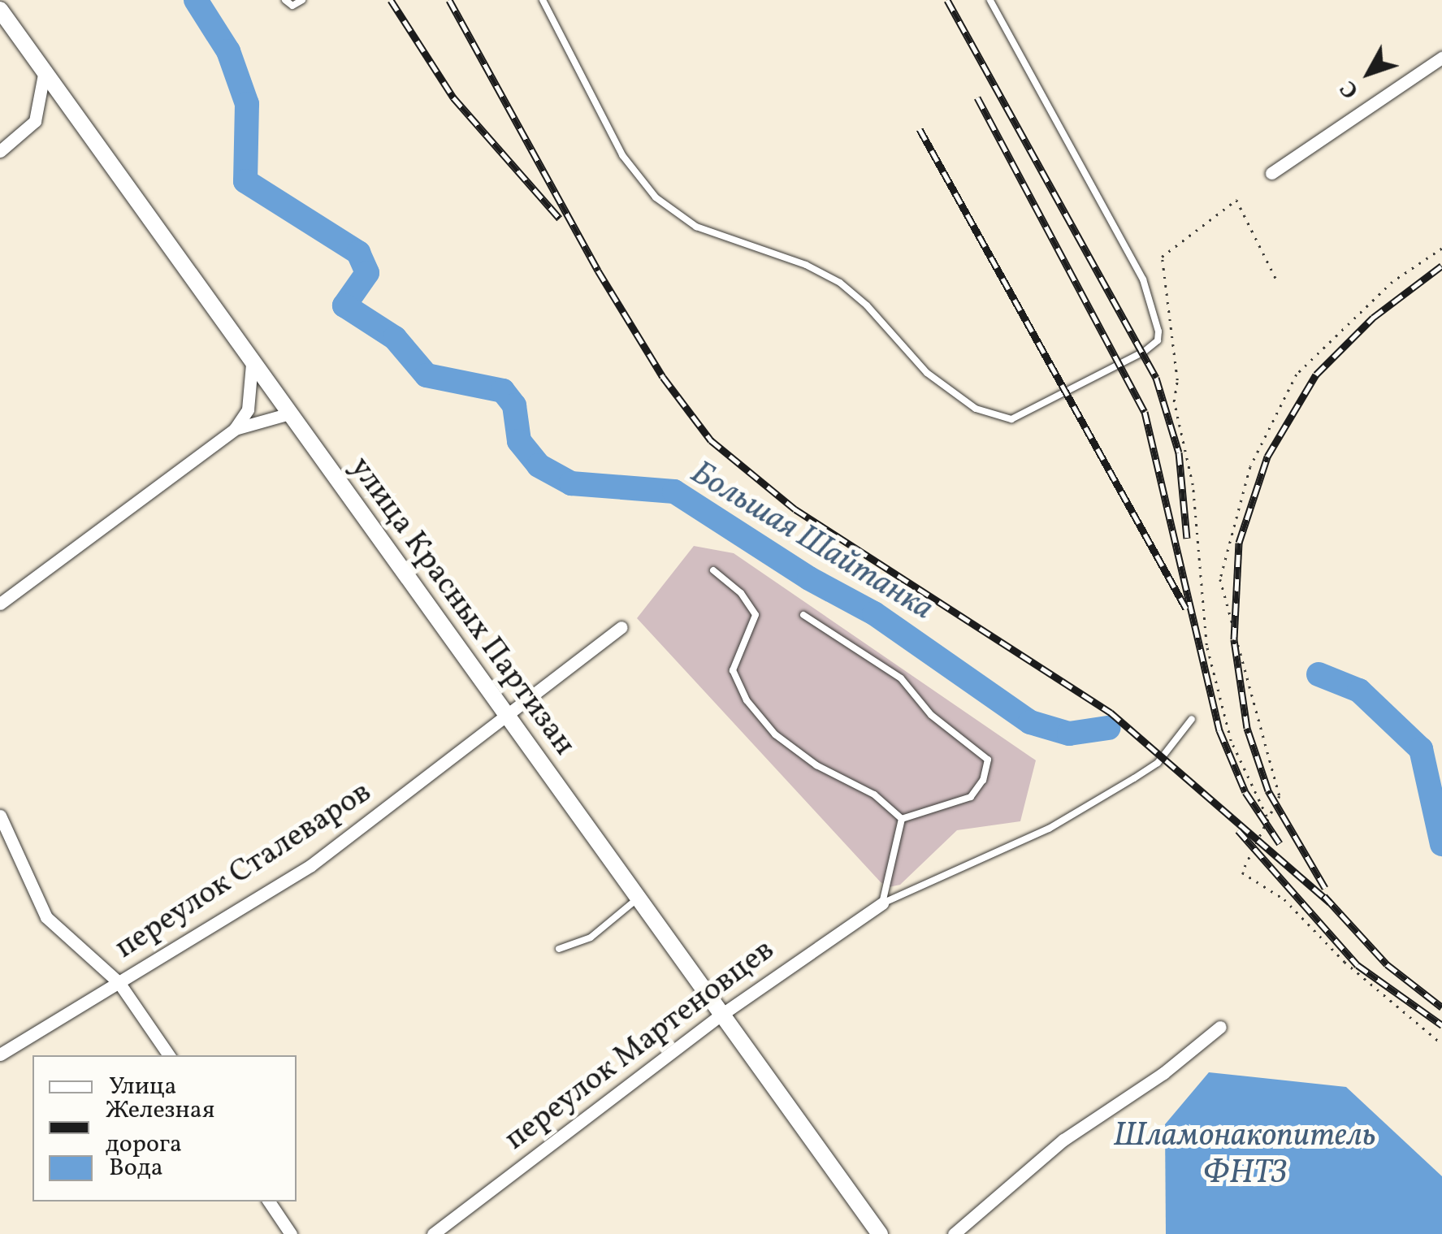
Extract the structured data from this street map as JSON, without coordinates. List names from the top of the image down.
{
  "streets": {
    "street": ["улица Красных Партизан", "переулок Сталеваров", "переулок Мартеновцев"]
  },
  "crossings": [
    ["улица Красных Партизан", "переулок Сталеваров"],
    ["улица Красных Партизан", "переулок Мартеновцев"]
  ],
  "water": ["Большая Шайтанка", "Шламонакопитель ФНТЗ"],
  "legend": ["Улица", "Железная дорога", "Вода"],
  "north": "bottom left"
}
